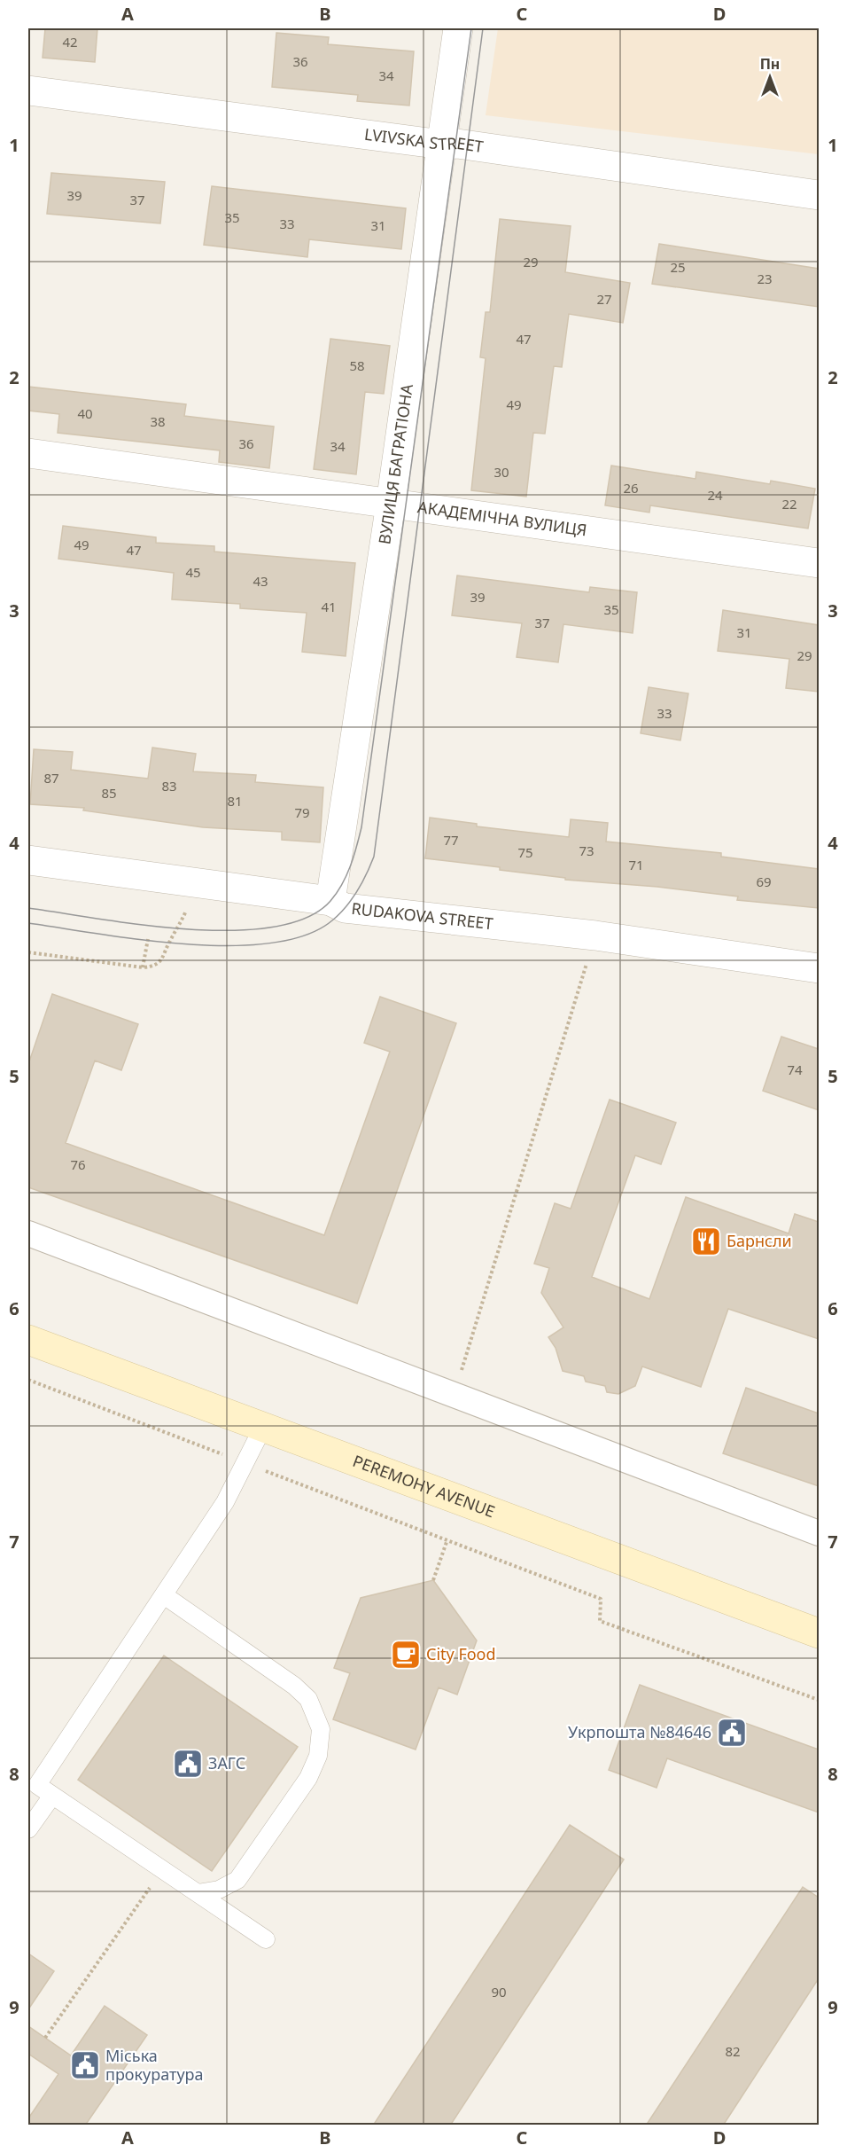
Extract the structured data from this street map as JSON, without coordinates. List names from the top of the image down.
{
  "streets": {
    "main road": ["PEREMOHY AVENUE"],
    "street": [
      "LVIVSKA STREET",
      "ВУЛИЦЯ БАГРАТІОНА",
      "АКАДЕМІЧНА ВУЛИЦЯ",
      "RUDAKOVA STREET"
    ]
  },
  "crossings": [
    ["LVIVSKA STREET", "ВУЛИЦЯ БАГРАТІОНА"],
    ["ВУЛИЦЯ БАГРАТІОНА", "АКАДЕМІЧНА ВУЛИЦЯ"],
    ["ВУЛИЦЯ БАГРАТІОНА", "RUDAKOVA STREET"]
  ],
  "places": {
    "restaurant": ["Барнсли"],
    "cafe": ["City Food"],
    "public building": ["Укрпошта №84646", "ЗАГС", "Міська прокуратура"]
  },
  "house_numbers": [
    "42",
    "36",
    "34",
    "39",
    "37",
    "35",
    "33",
    "31",
    "29",
    "25",
    "23",
    "27",
    "47",
    "58",
    "49",
    "40",
    "38",
    "36",
    "34",
    "30",
    "26",
    "24",
    "22",
    "49",
    "47",
    "45",
    "43",
    "39",
    "41",
    "35",
    "37",
    "31",
    "29",
    "33",
    "87",
    "83",
    "85",
    "81",
    "79",
    "77",
    "73",
    "75",
    "71",
    "69",
    "74",
    "76",
    "90",
    "82"
  ],
  "north": "top",
  "grid": {
    "columns": [
      "A",
      "B",
      "C",
      "D"
    ],
    "rows": [
      "1",
      "2",
      "3",
      "4",
      "5",
      "6",
      "7",
      "8",
      "9"
    ]
  }
}
